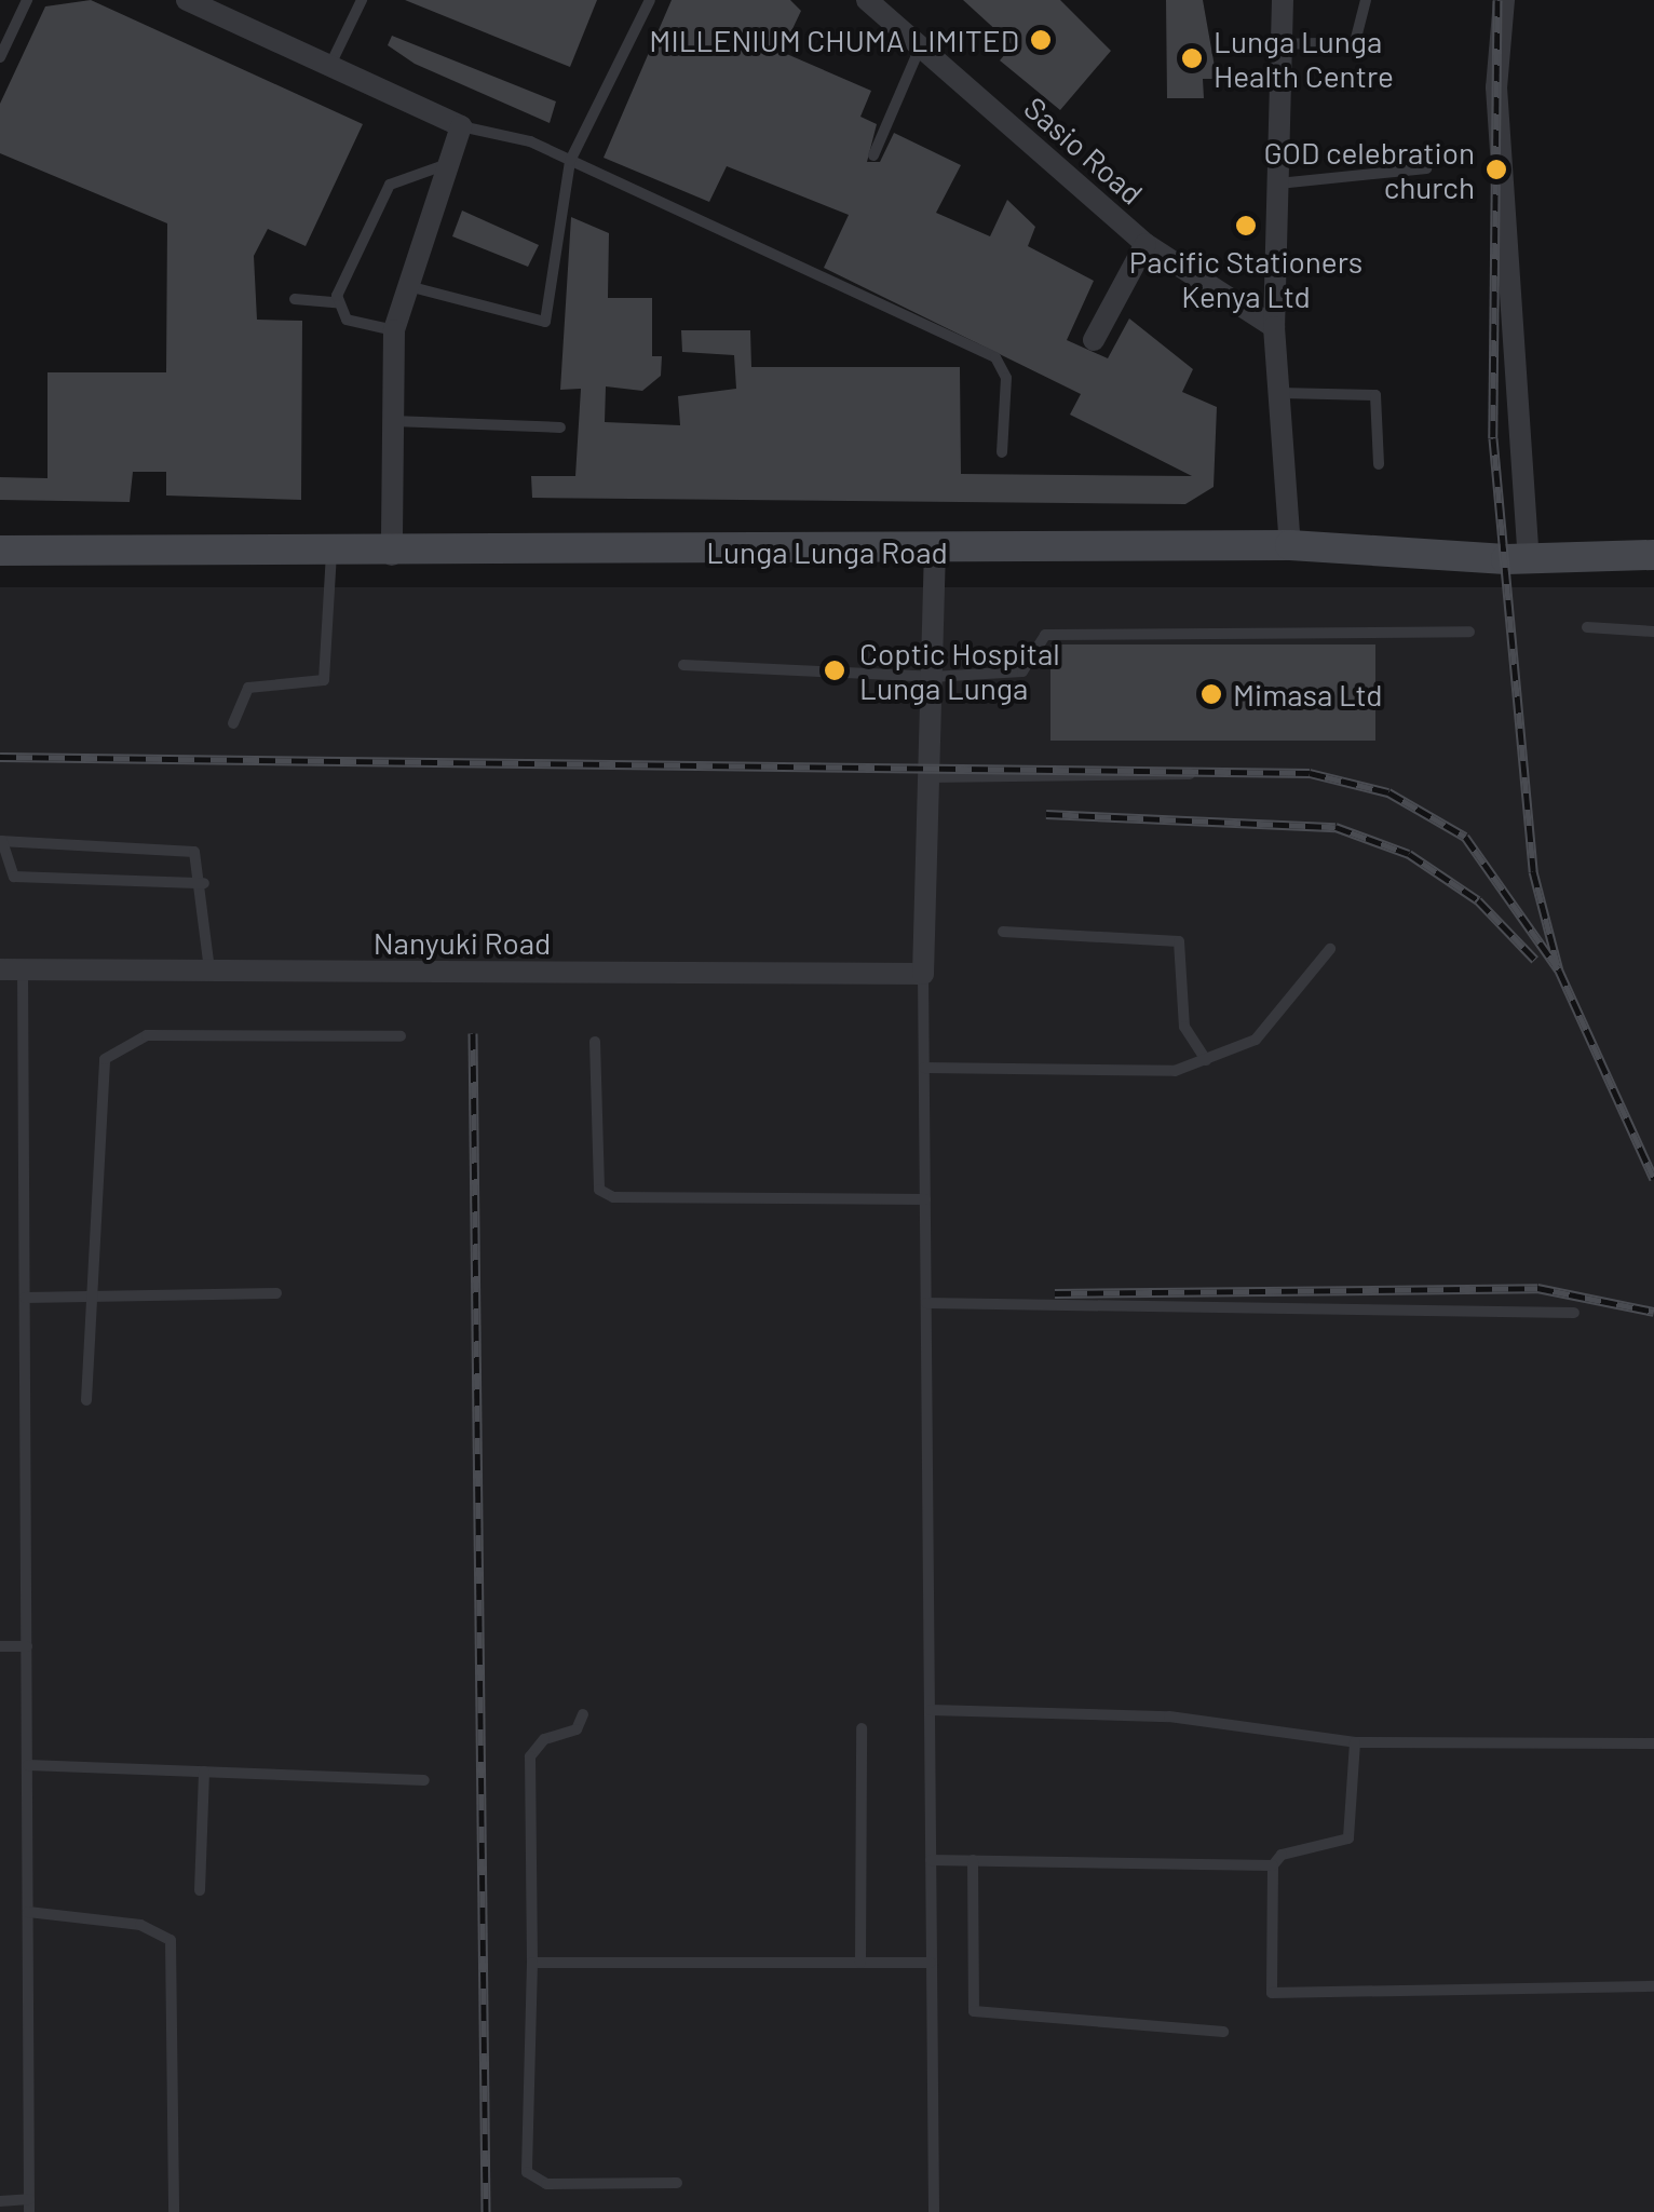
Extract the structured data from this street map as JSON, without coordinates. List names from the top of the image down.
{
  "streets": {
    "main road": ["Lunga Lunga Road"],
    "street": ["Sasio Road", "Nanyuki Road"]
  },
  "places": [
    "MILLENIUM CHUMA LIMITED",
    "Lunga Lunga Health Centre",
    "GOD celebration church",
    "Pacific Stationers Kenya Ltd",
    "Coptic Hospital Lunga Lunga",
    "Mimasa Ltd"
  ]
}
